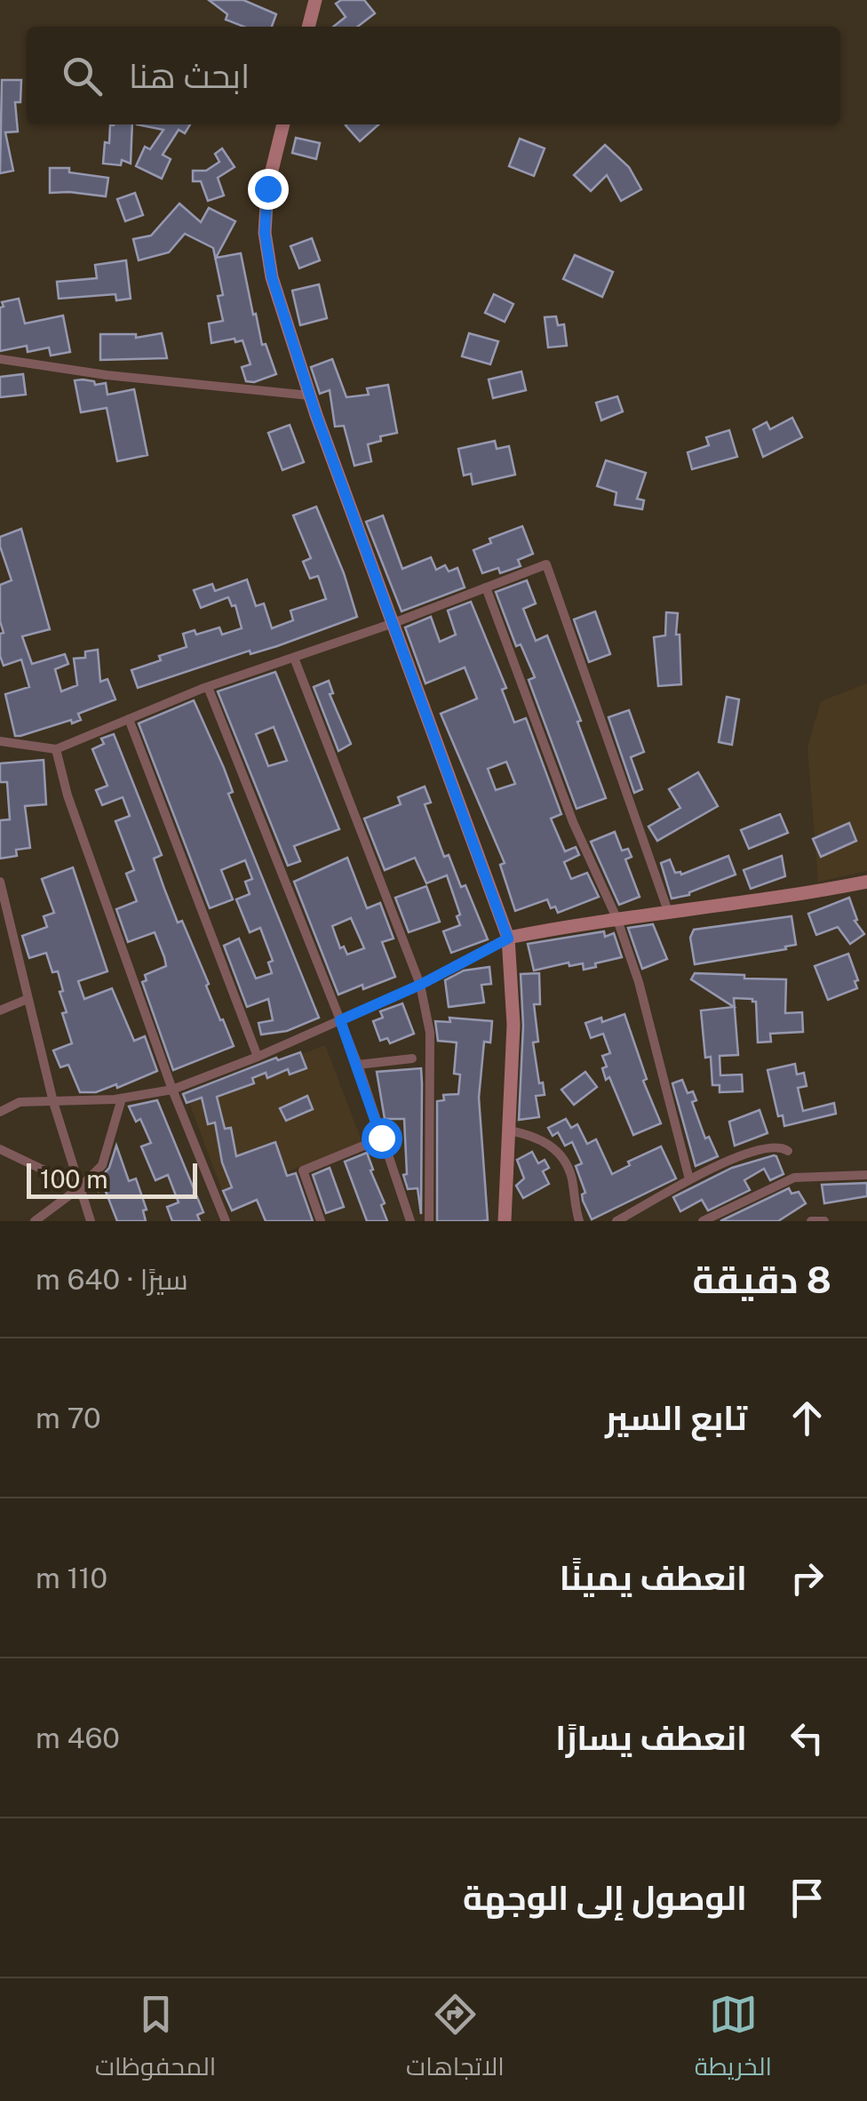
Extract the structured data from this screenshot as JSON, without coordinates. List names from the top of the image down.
{
  "scale_bar": "100 m",
  "page": {
    "search": "ابحث هنا",
    "scale": "100 m",
    "heading": ["8 دقيقة", "سيرًا · 640 m"],
    "list": [
      ["تابع السير", "70 m"],
      ["انعطف يمينًا", "110 m"],
      ["انعطف يسارًا", "460 m"],
      "الوصول إلى الوجهة"
    ],
    "nav": ["الخريطة", "الاتجاهات", "المحفوظات"]
  }
}
